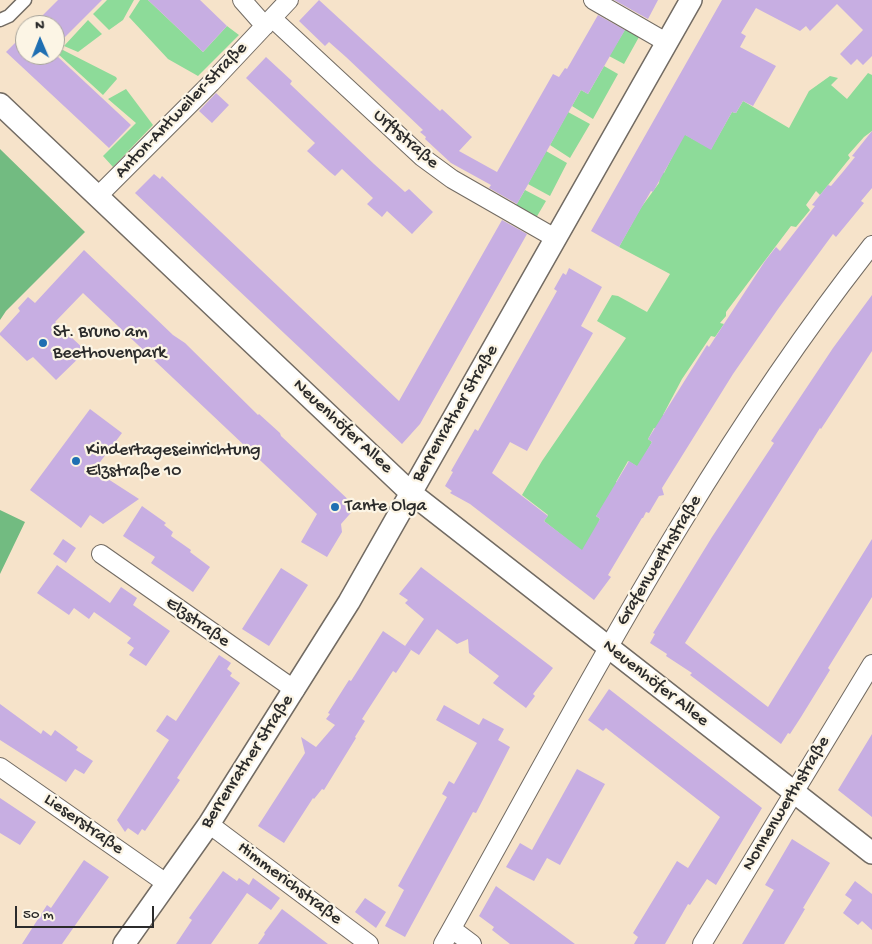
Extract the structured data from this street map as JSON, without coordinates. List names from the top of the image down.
{
  "streets": {
    "street": [
      "Anton-Antweiler-Straße",
      "Urftstraße",
      "Berrenrather Straße",
      "Neuenhöfer Allee",
      "Grafenwerthstraße",
      "Elzstraße",
      "Nonnenwerthstraße",
      "Lieserstraße",
      "Himmerichstraße"
    ]
  },
  "crossings": [
    ["Anton-Antweiler-Straße", "Urftstraße"],
    ["Anton-Antweiler-Straße", "Neuenhöfer Allee"],
    ["Urftstraße", "Berrenrather Straße"],
    ["Berrenrather Straße", "Neuenhöfer Allee"],
    ["Berrenrather Straße", "Elzstraße"],
    ["Berrenrather Straße", "Lieserstraße"],
    ["Berrenrather Straße", "Himmerichstraße"],
    ["Neuenhöfer Allee", "Grafenwerthstraße"],
    ["Neuenhöfer Allee", "Nonnenwerthstraße"]
  ],
  "places": ["St. Bruno am Beethovenpark", "Kindertageseinrichtung Elzstraße 10", "Tante Olga"],
  "scale_bar": "50 m",
  "north": "top"
}
